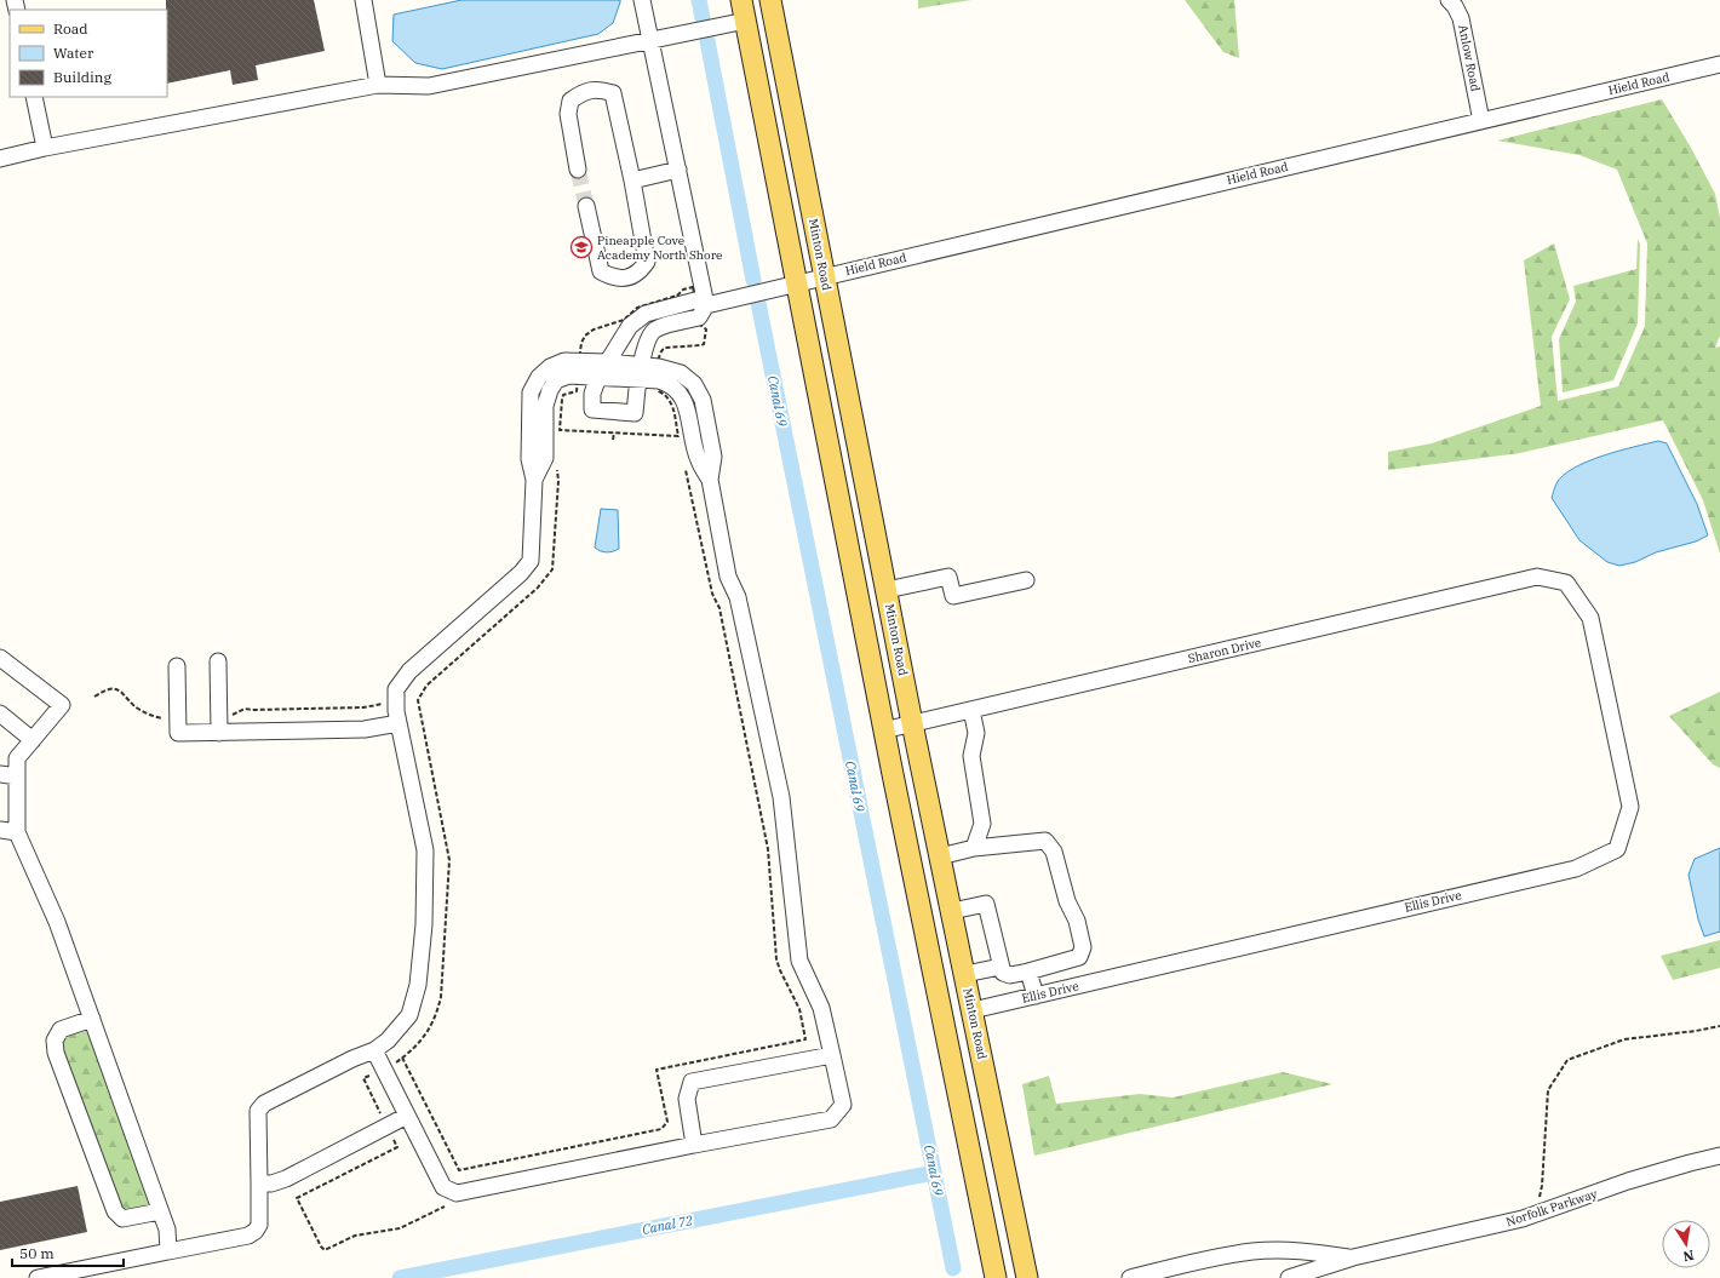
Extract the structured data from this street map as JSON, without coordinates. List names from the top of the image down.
{
  "streets": {
    "main road": ["Minton Road"],
    "street": [
      "Anlow Road",
      "Hield Road",
      "Sharon Drive",
      "Ellis Drive",
      "Norfolk Parkway"
    ]
  },
  "crossings": [
    ["Anlow Road", "Hield Road"],
    ["Hield Road", "Minton Road"],
    ["Minton Road", "Sharon Drive"],
    ["Minton Road", "Ellis Drive"],
    ["Sharon Drive", "Ellis Drive"]
  ],
  "water": ["Canal 69", "Canal 72"],
  "places": {
    "school or university": ["Pineapple Cove Academy North Shore"]
  },
  "legend": ["Road", "Water", "Building"],
  "scale_bar": "50 m",
  "north": "bottom"
}
